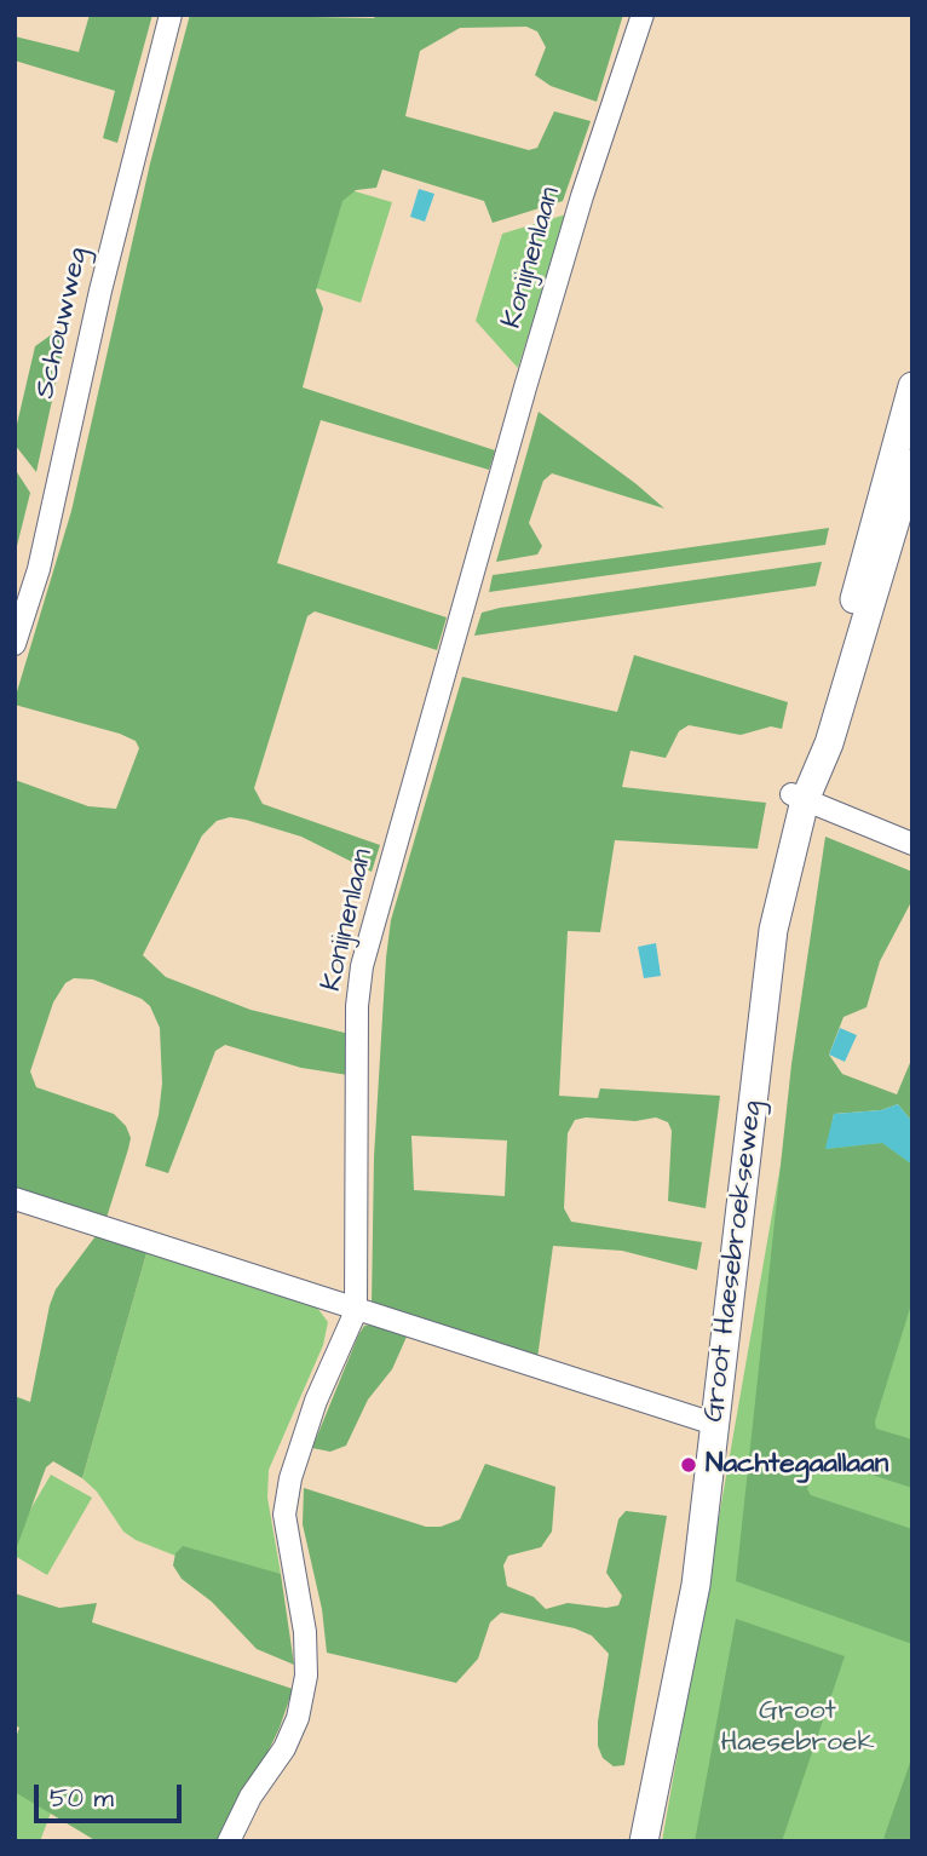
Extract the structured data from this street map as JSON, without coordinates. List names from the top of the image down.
{
  "streets": {
    "street": ["Konijnenlaan", "Schouwweg", "Groot Haesebroekseweg"]
  },
  "parks": ["Groot Haesebroek"],
  "places": ["Nachtegaallaan"],
  "scale_bar": "50 m"
}
